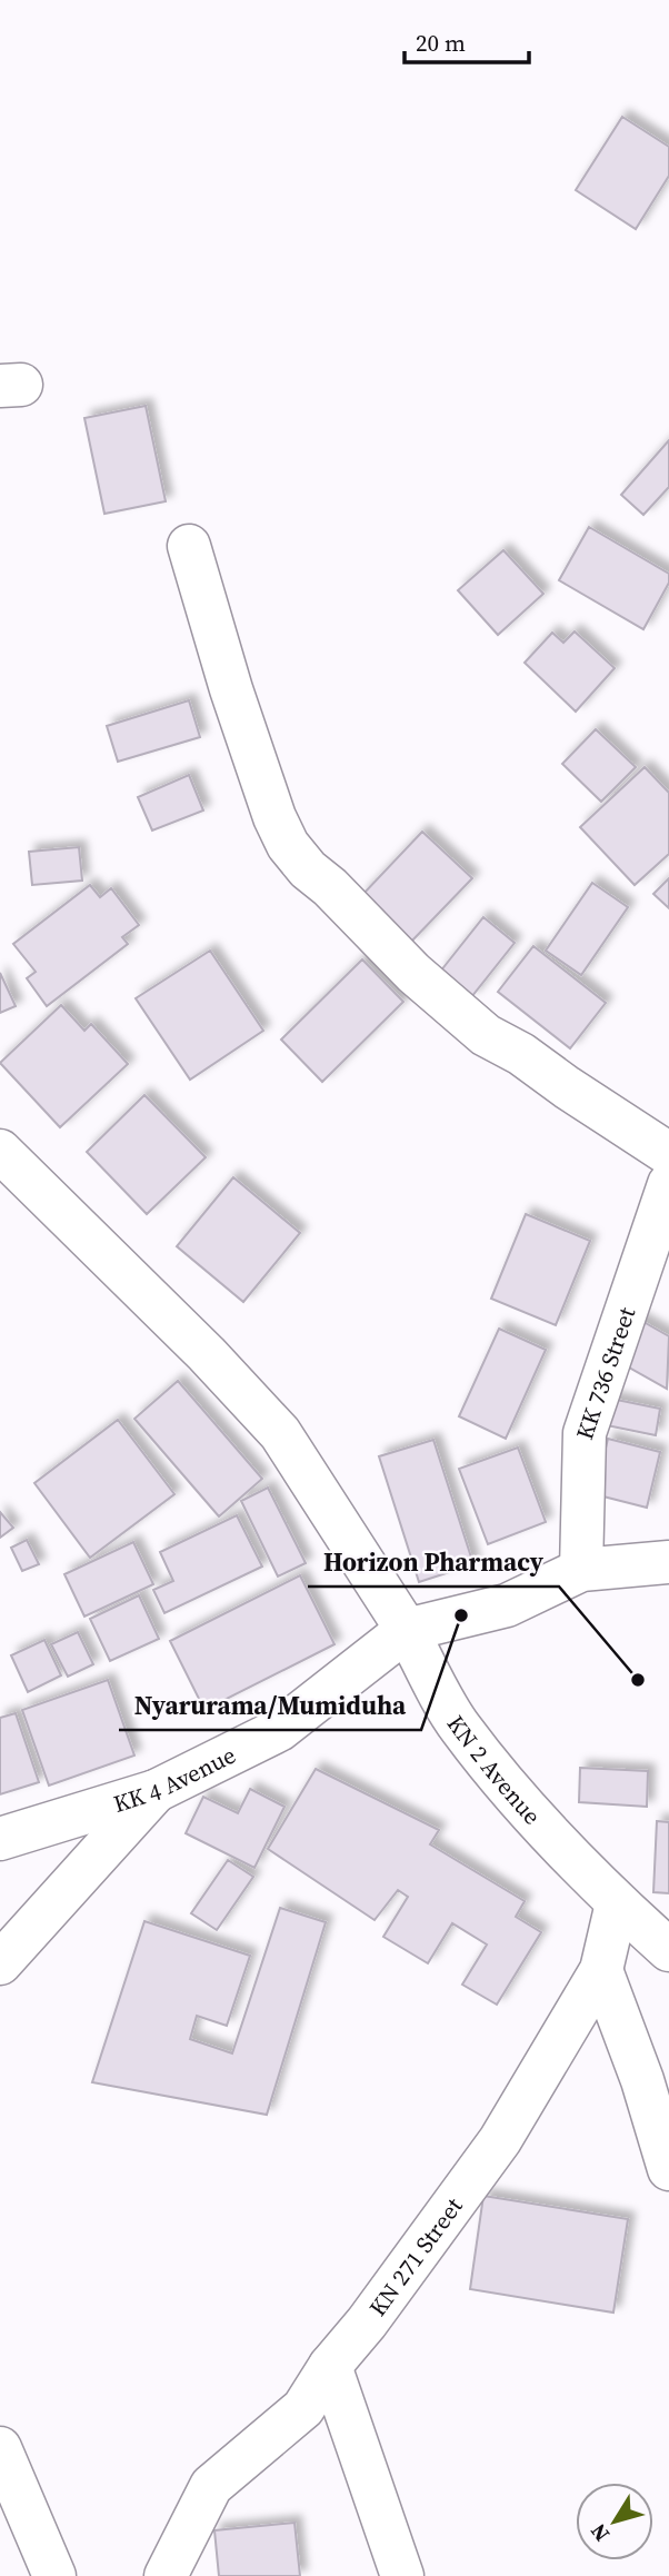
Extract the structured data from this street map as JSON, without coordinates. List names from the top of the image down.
{
  "streets": {
    "street": [
      "KK 736 Street",
      "KN 2 Avenue",
      "KK 4 Avenue",
      "KN 271 Street"
    ]
  },
  "crossings": [
    ["KN 2 Avenue", "KK 4 Avenue"],
    ["KN 2 Avenue", "KN 271 Street"]
  ],
  "places": ["Nyarurama/Mumiduha", "Horizon Pharmacy"],
  "scale_bar": "20 m",
  "north": "bottom left"
}
